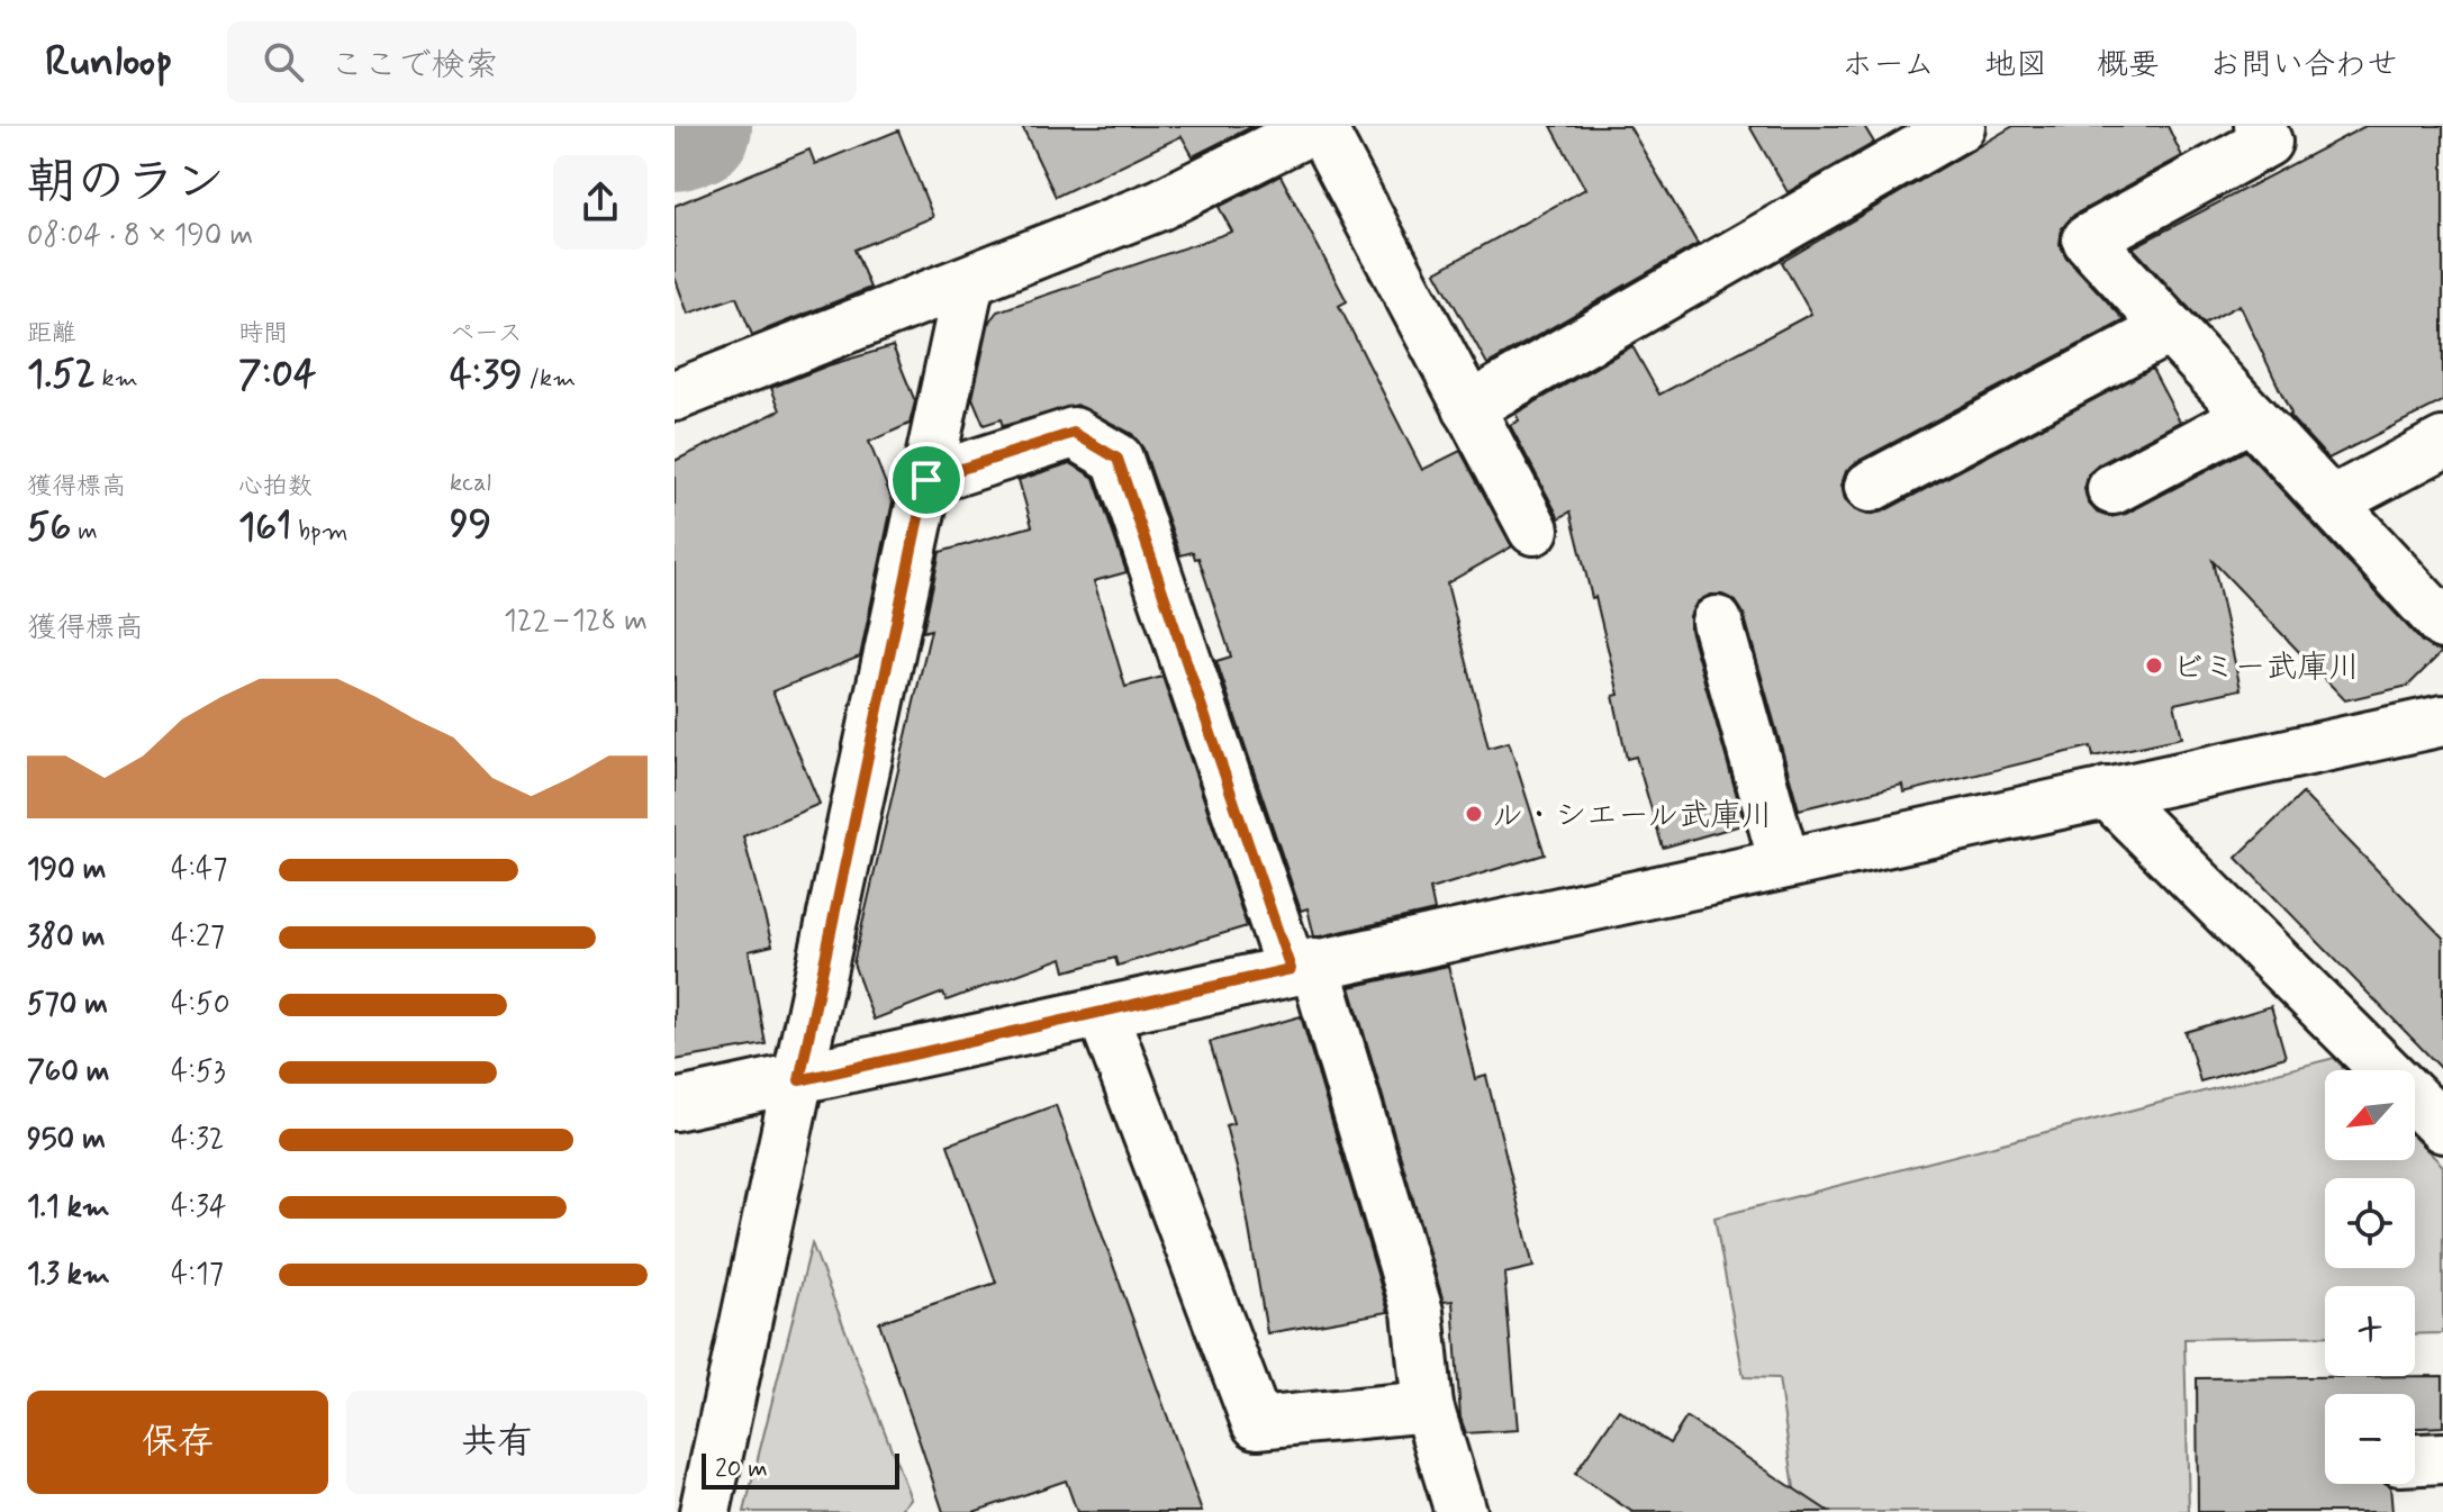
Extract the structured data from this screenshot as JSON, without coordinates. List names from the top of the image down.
{
  "places": ["ビミー武庫川", "ル・シエール武庫川"],
  "scale_bar": "20 m",
  "north": "bottom left",
  "page": {
    "header": "Runloop",
    "search": "ここで検索",
    "nav": [
      "ホーム",
      "地図",
      "概要",
      "お問い合わせ"
    ],
    "heading": ["朝のラン", "08:04 · 8 × 190 m"],
    "stats": [
      ["距離", "1.52 km"],
      ["時間", "7:04"],
      ["ペース", "4:39 /km"],
      ["獲得標高", "56 m"],
      ["心拍数", "161 bpm"],
      ["kcal", "99"]
    ],
    "chart": ["獲得標高", "122–128 m"],
    "list": [
      {
        "name": "190 m",
        "note": "4:47"
      },
      {
        "name": "380 m",
        "note": "4:27"
      },
      {
        "name": "570 m",
        "note": "4:50"
      },
      {
        "name": "760 m",
        "note": "4:53"
      },
      {
        "name": "950 m",
        "note": "4:32"
      },
      {
        "name": "1.1 km",
        "note": "4:34"
      },
      {
        "name": "1.3 km",
        "note": "4:17"
      }
    ],
    "map_buttons": ["+", "−"],
    "buttons": ["保存", "共有"],
    "scale": "20 m"
  }
}
